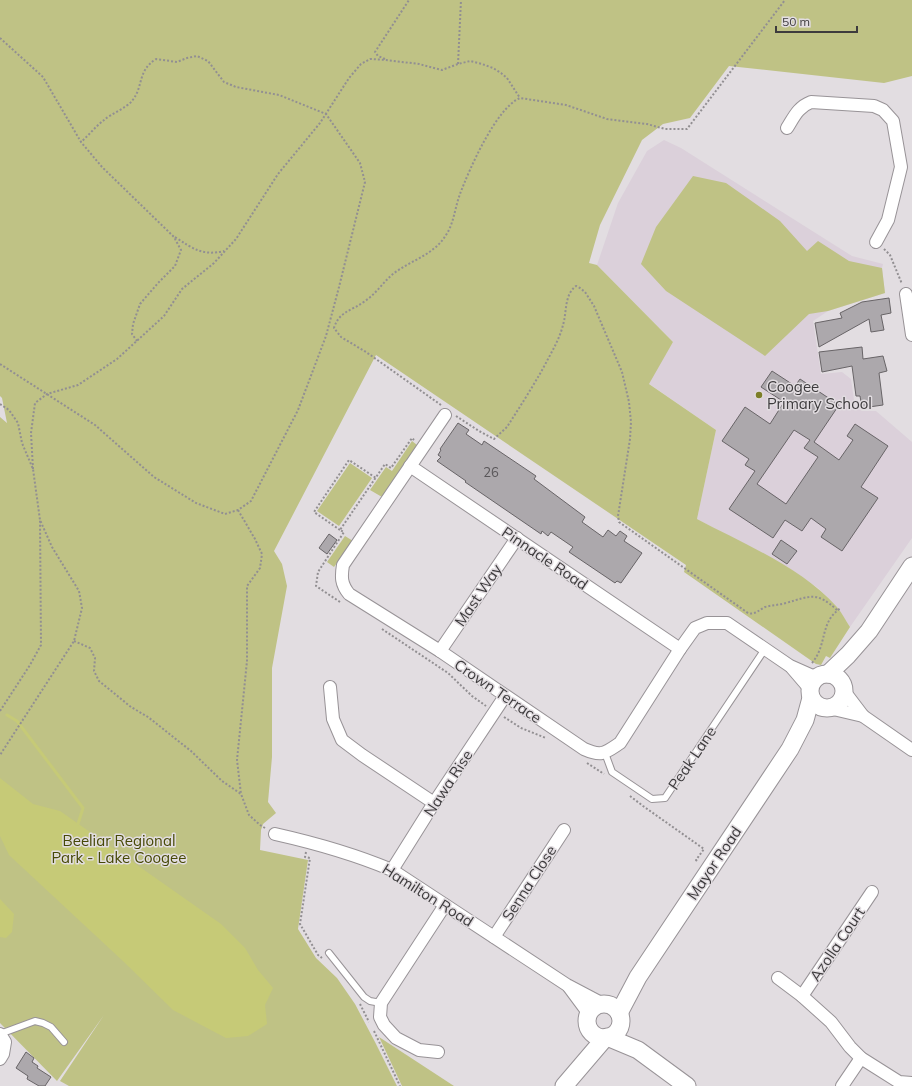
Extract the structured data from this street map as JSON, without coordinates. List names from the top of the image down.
{
  "streets": {
    "main road": ["Mayor Road"],
    "street": [
      "Pinnacle Road",
      "Mast Way",
      "Crown Terrace",
      "Nawa Rise",
      "Senna Close",
      "Hamilton Road",
      "Azolla Court"
    ],
    "lane": ["Peak Lane"]
  },
  "crossings": [
    ["Pinnacle Road", "Mast Way"],
    ["Pinnacle Road", "Crown Terrace"],
    ["Mast Way", "Crown Terrace"],
    ["Crown Terrace", "Peak Lane"],
    ["Crown Terrace", "Nawa Rise"],
    ["Nawa Rise", "Hamilton Road"],
    ["Mayor Road", "Hamilton Road"],
    ["Senna Close", "Hamilton Road"]
  ],
  "parks": ["Beeliar Regional Park - Lake Coogee"],
  "places": ["Coogee Primary School"],
  "house_numbers": ["26"],
  "scale_bar": "50 m"
}
